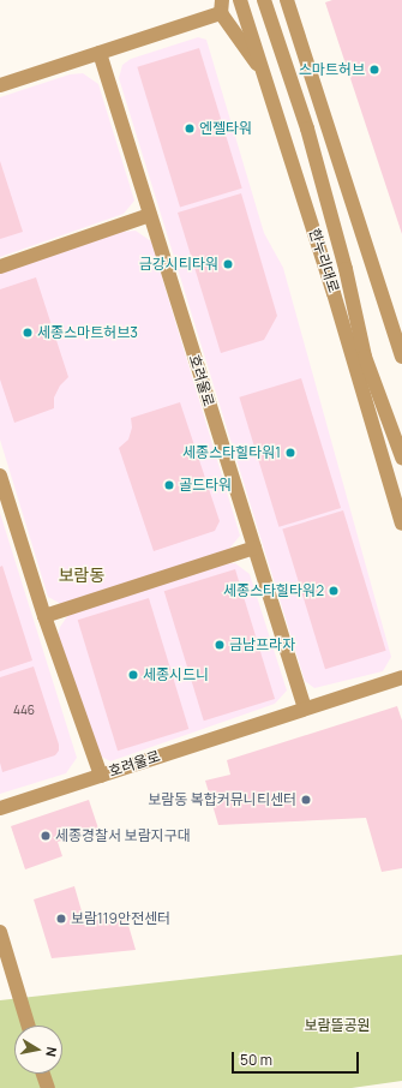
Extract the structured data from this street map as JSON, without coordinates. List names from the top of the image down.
{
  "streets": {
    "street": ["한누리대로", "호려울로"]
  },
  "districts": ["보람동"],
  "parks": ["보람뜰공원"],
  "places": [
    "스마트허브",
    "엔젤타워",
    "금강시티타워",
    "세종스마트허브3",
    "세종스타힐타워1",
    "골드타워",
    "세종스타힐타워2",
    "금남프라자",
    "세종시드니",
    "보람동 복합커뮤니티센터",
    "세종경찰서 보람지구대",
    "보람119안전센터"
  ],
  "house_numbers": ["446"],
  "scale_bar": "50 m",
  "north": "right"
}
